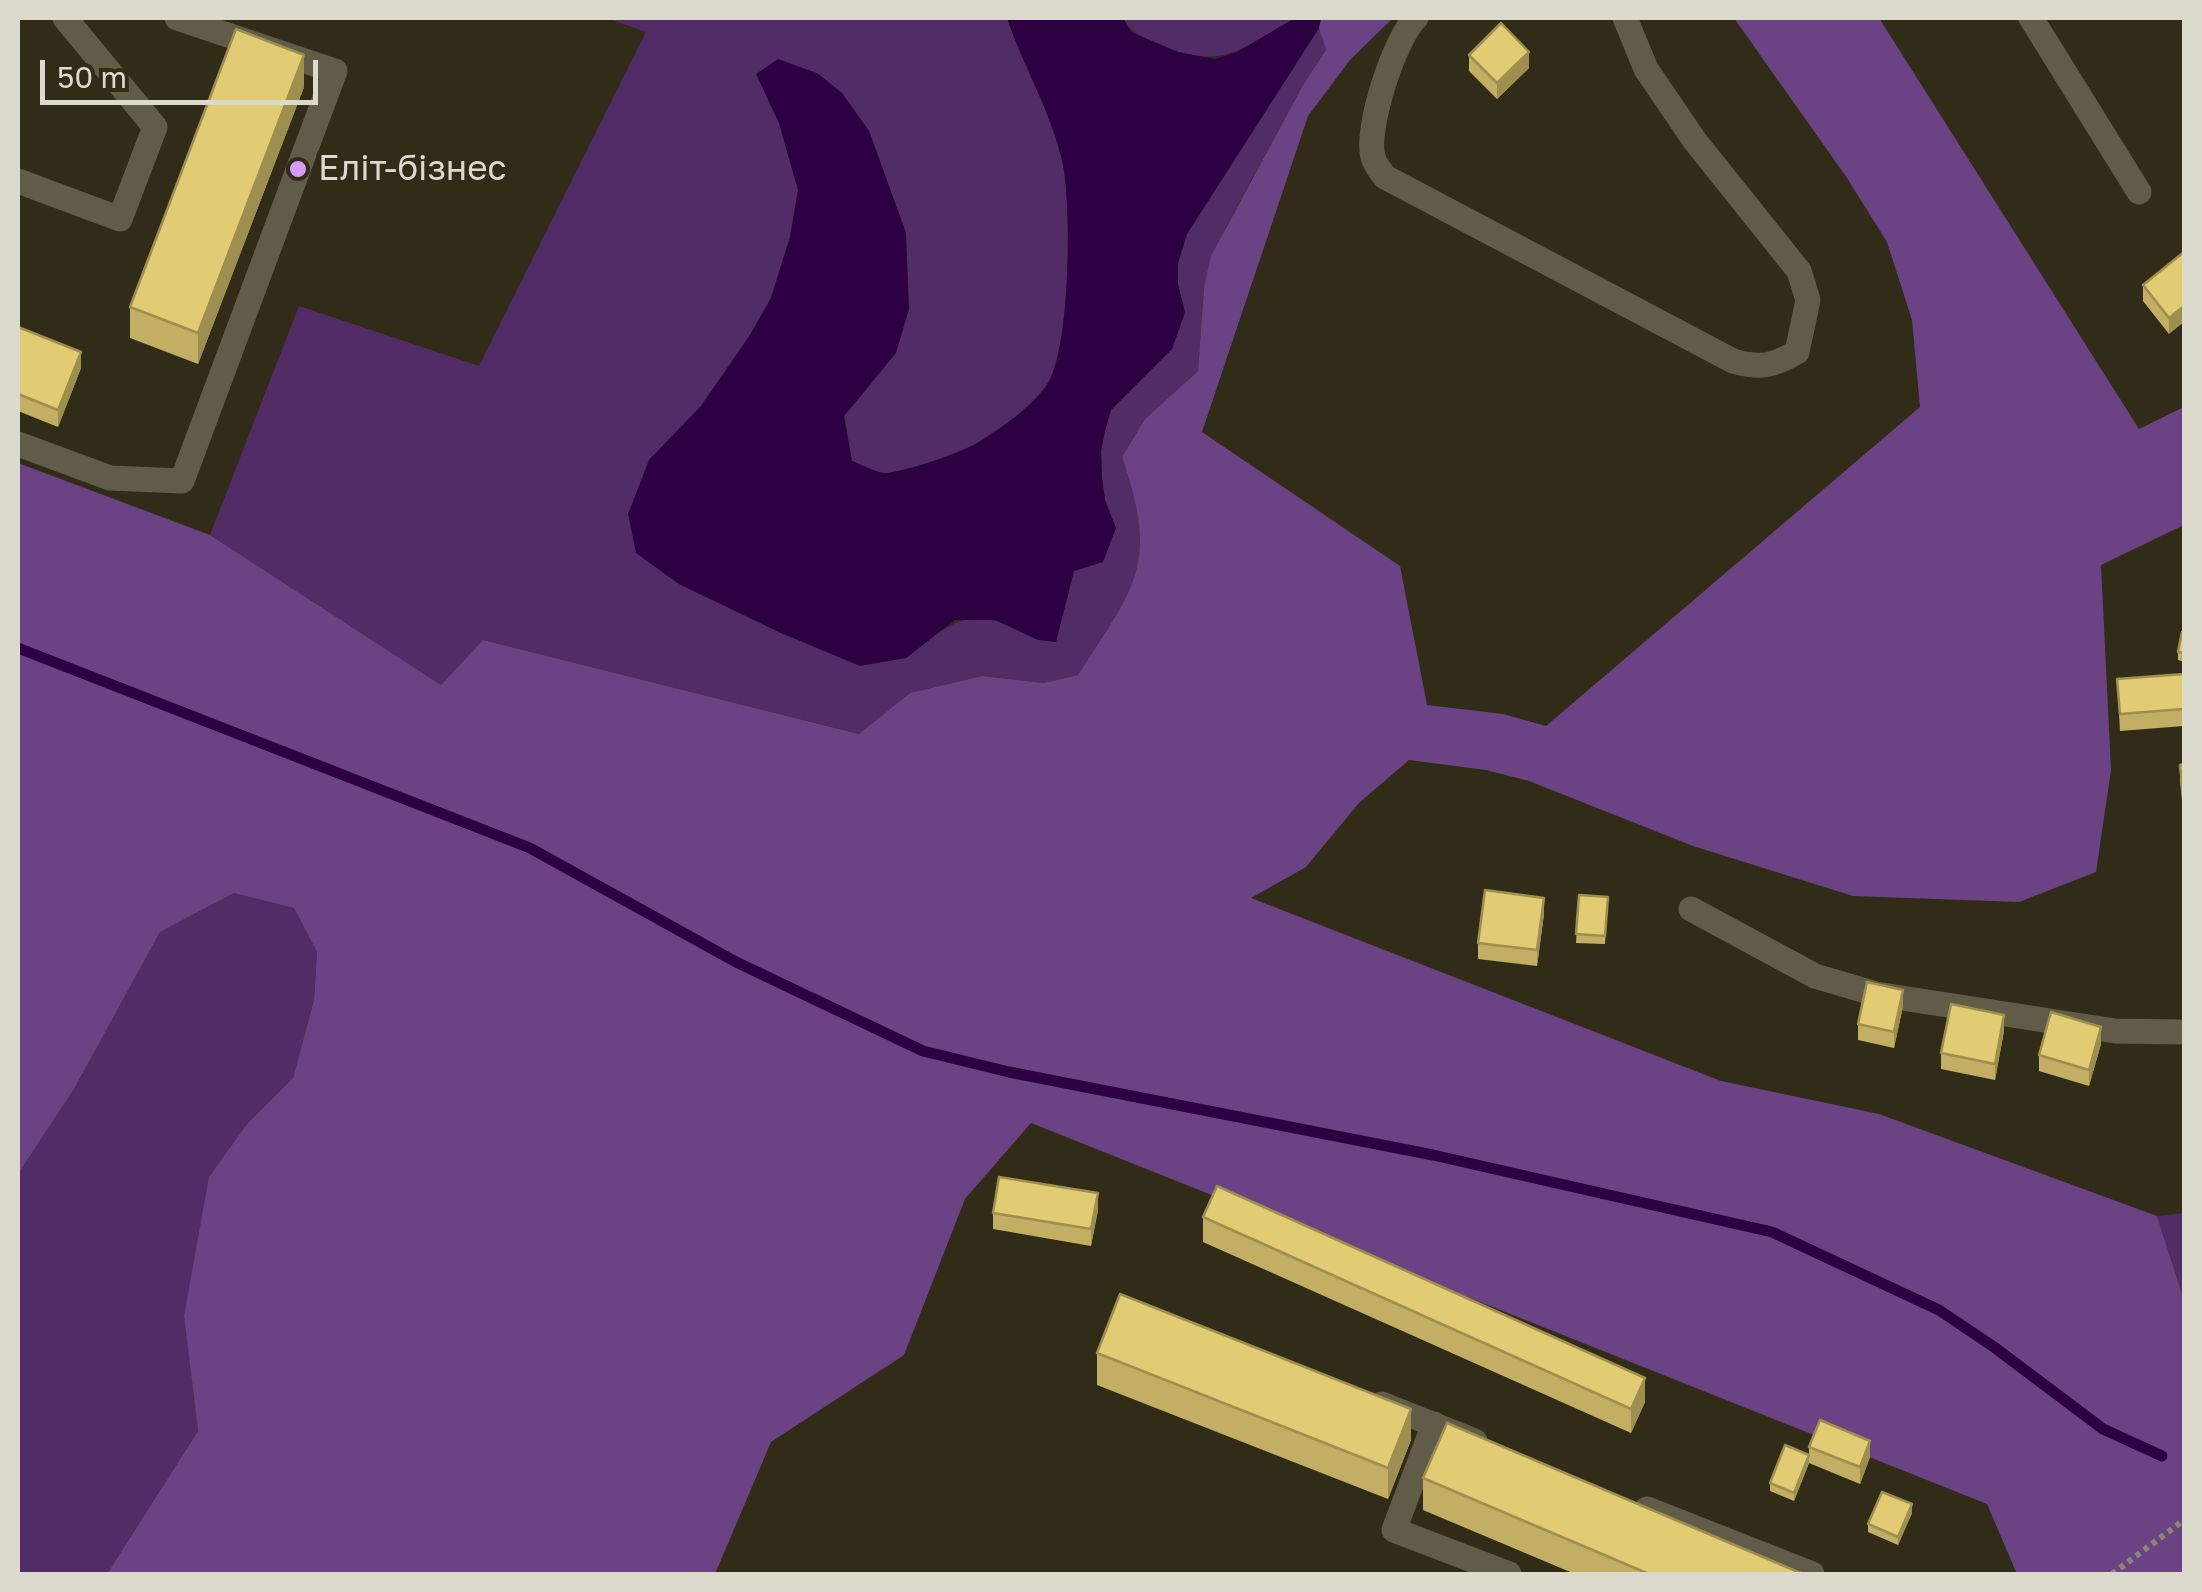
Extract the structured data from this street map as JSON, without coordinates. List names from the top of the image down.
{
  "places": ["Еліт-бізнес"],
  "scale_bar": "50 m"
}
